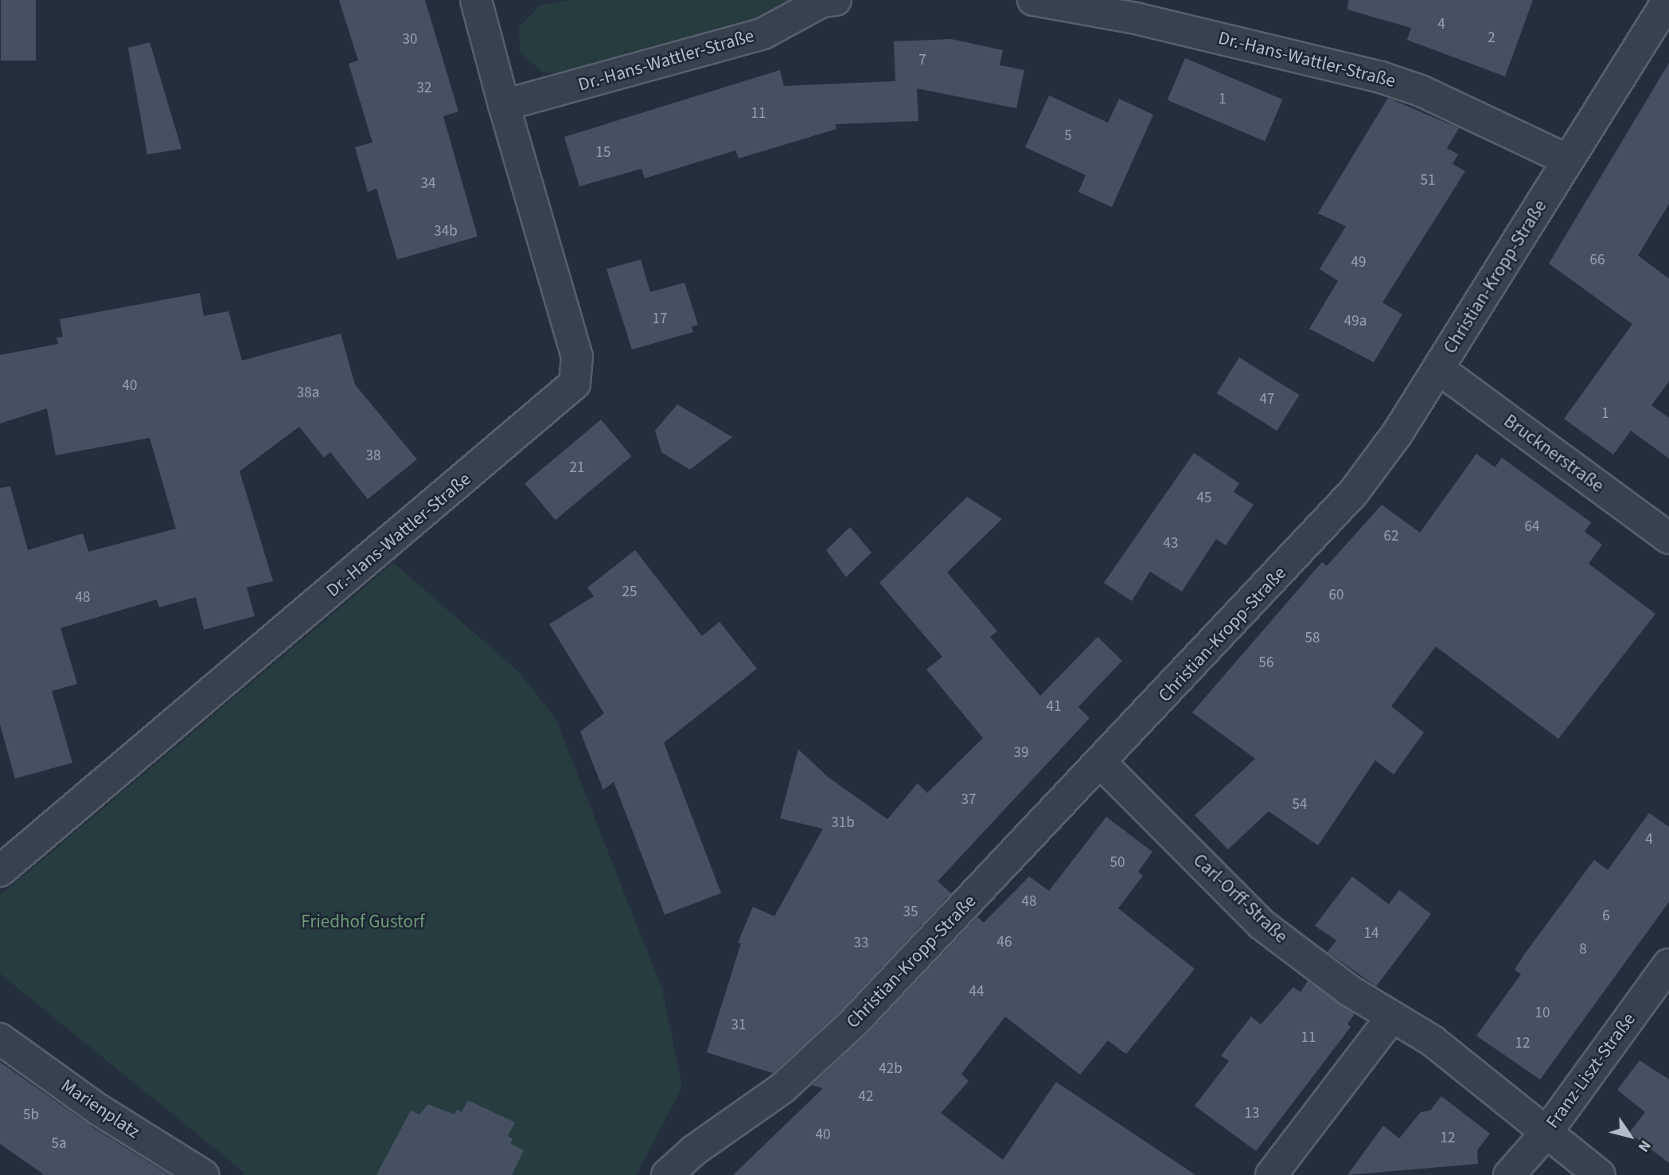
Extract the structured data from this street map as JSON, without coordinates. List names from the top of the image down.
{
  "streets": {
    "street": [
      "Dr.-Hans-Wattler-Straße",
      "Christian-Kropp-Straße",
      "Brucknerstraße",
      "Carl-Orff-Straße",
      "Franz-Liszt-Straße",
      "Marienplatz"
    ]
  },
  "crossings": [
    ["Dr.-Hans-Wattler-Straße", "Christian-Kropp-Straße"],
    ["Christian-Kropp-Straße", "Brucknerstraße"],
    ["Christian-Kropp-Straße", "Carl-Orff-Straße"],
    ["Carl-Orff-Straße", "Franz-Liszt-Straße"]
  ],
  "parks": ["Friedhof Gustorf"],
  "house_numbers": [
    "4",
    "2",
    "30",
    "7",
    "32",
    "1",
    "11",
    "5",
    "15",
    "51",
    "34",
    "34b",
    "66",
    "49",
    "17",
    "49a",
    "40",
    "38a",
    "47",
    "1",
    "38",
    "21",
    "45",
    "64",
    "62",
    "43",
    "25",
    "60",
    "48",
    "58",
    "56",
    "41",
    "39",
    "37",
    "54",
    "31b",
    "4",
    "50",
    "48",
    "35",
    "6",
    "14",
    "46",
    "33",
    "8",
    "44",
    "10",
    "31",
    "11",
    "12",
    "42b",
    "42",
    "13",
    "5b",
    "40",
    "12",
    "5a"
  ],
  "north": "bottom right"
}
